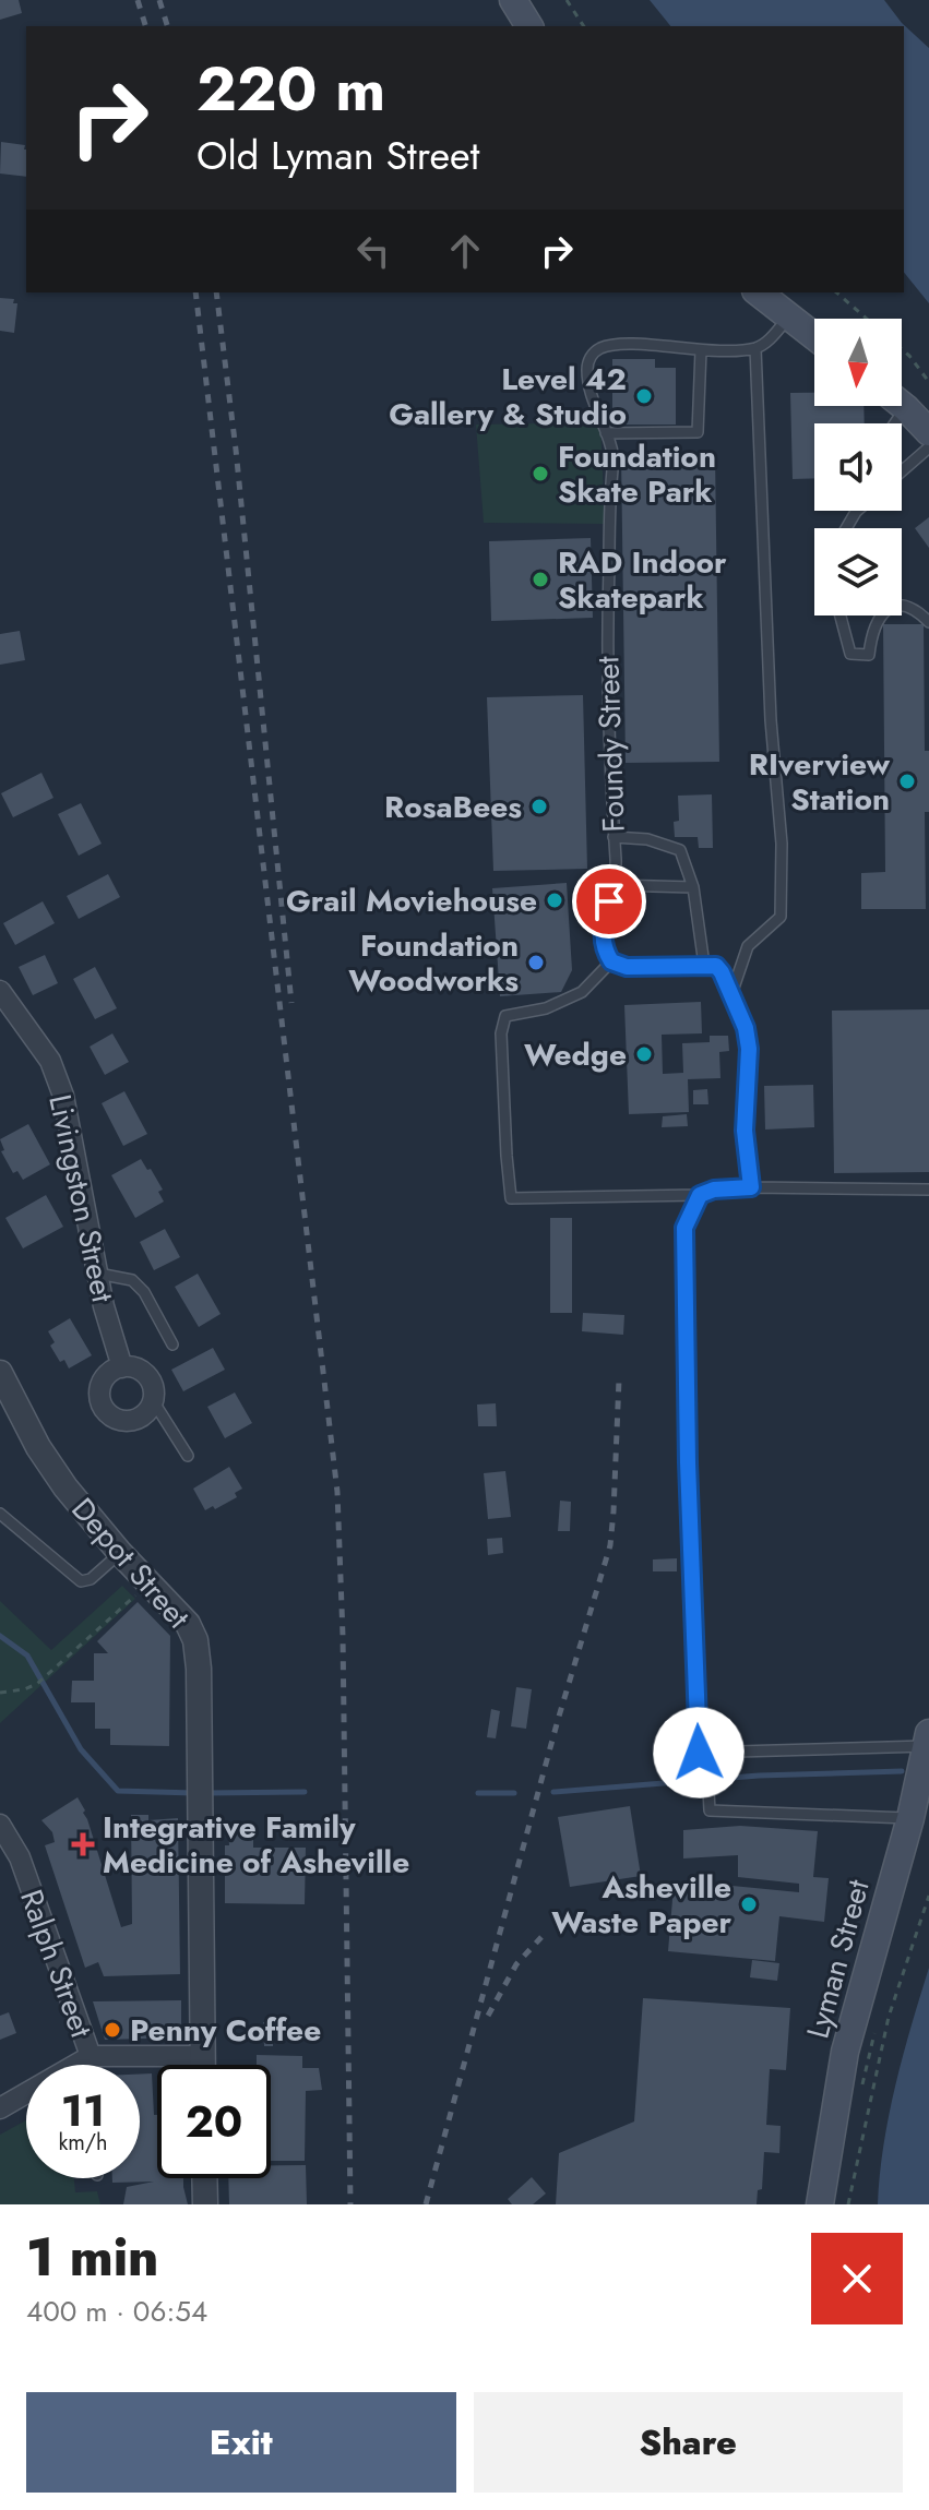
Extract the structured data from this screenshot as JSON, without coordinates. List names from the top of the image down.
{
  "streets": {
    "main road": ["Lyman Street"],
    "street": ["Livingston Street", "Depot Street", "Ralph Street"],
    "lane": ["Foundy Street"]
  },
  "places": {
    "other": [
      "Level 42 Gallery & Studio",
      "Foundation Skate Park",
      "RAD Indoor Skatepark",
      "RIverview Station",
      "RosaBees",
      "Grail Moviehouse",
      "Foundation Woodworks",
      "Wedge",
      "Asheville Waste Paper",
      "Penny Coffee"
    ],
    "health": ["Integrative Family Medicine of Asheville"]
  },
  "north": "bottom",
  "page": {
    "turn": ["220 m", "Old Lyman Street"],
    "speed": "11 km/h",
    "limit": "20",
    "heading": ["1 min", "400 m · 06:54"],
    "buttons": ["Exit", "Share"]
  }
}
